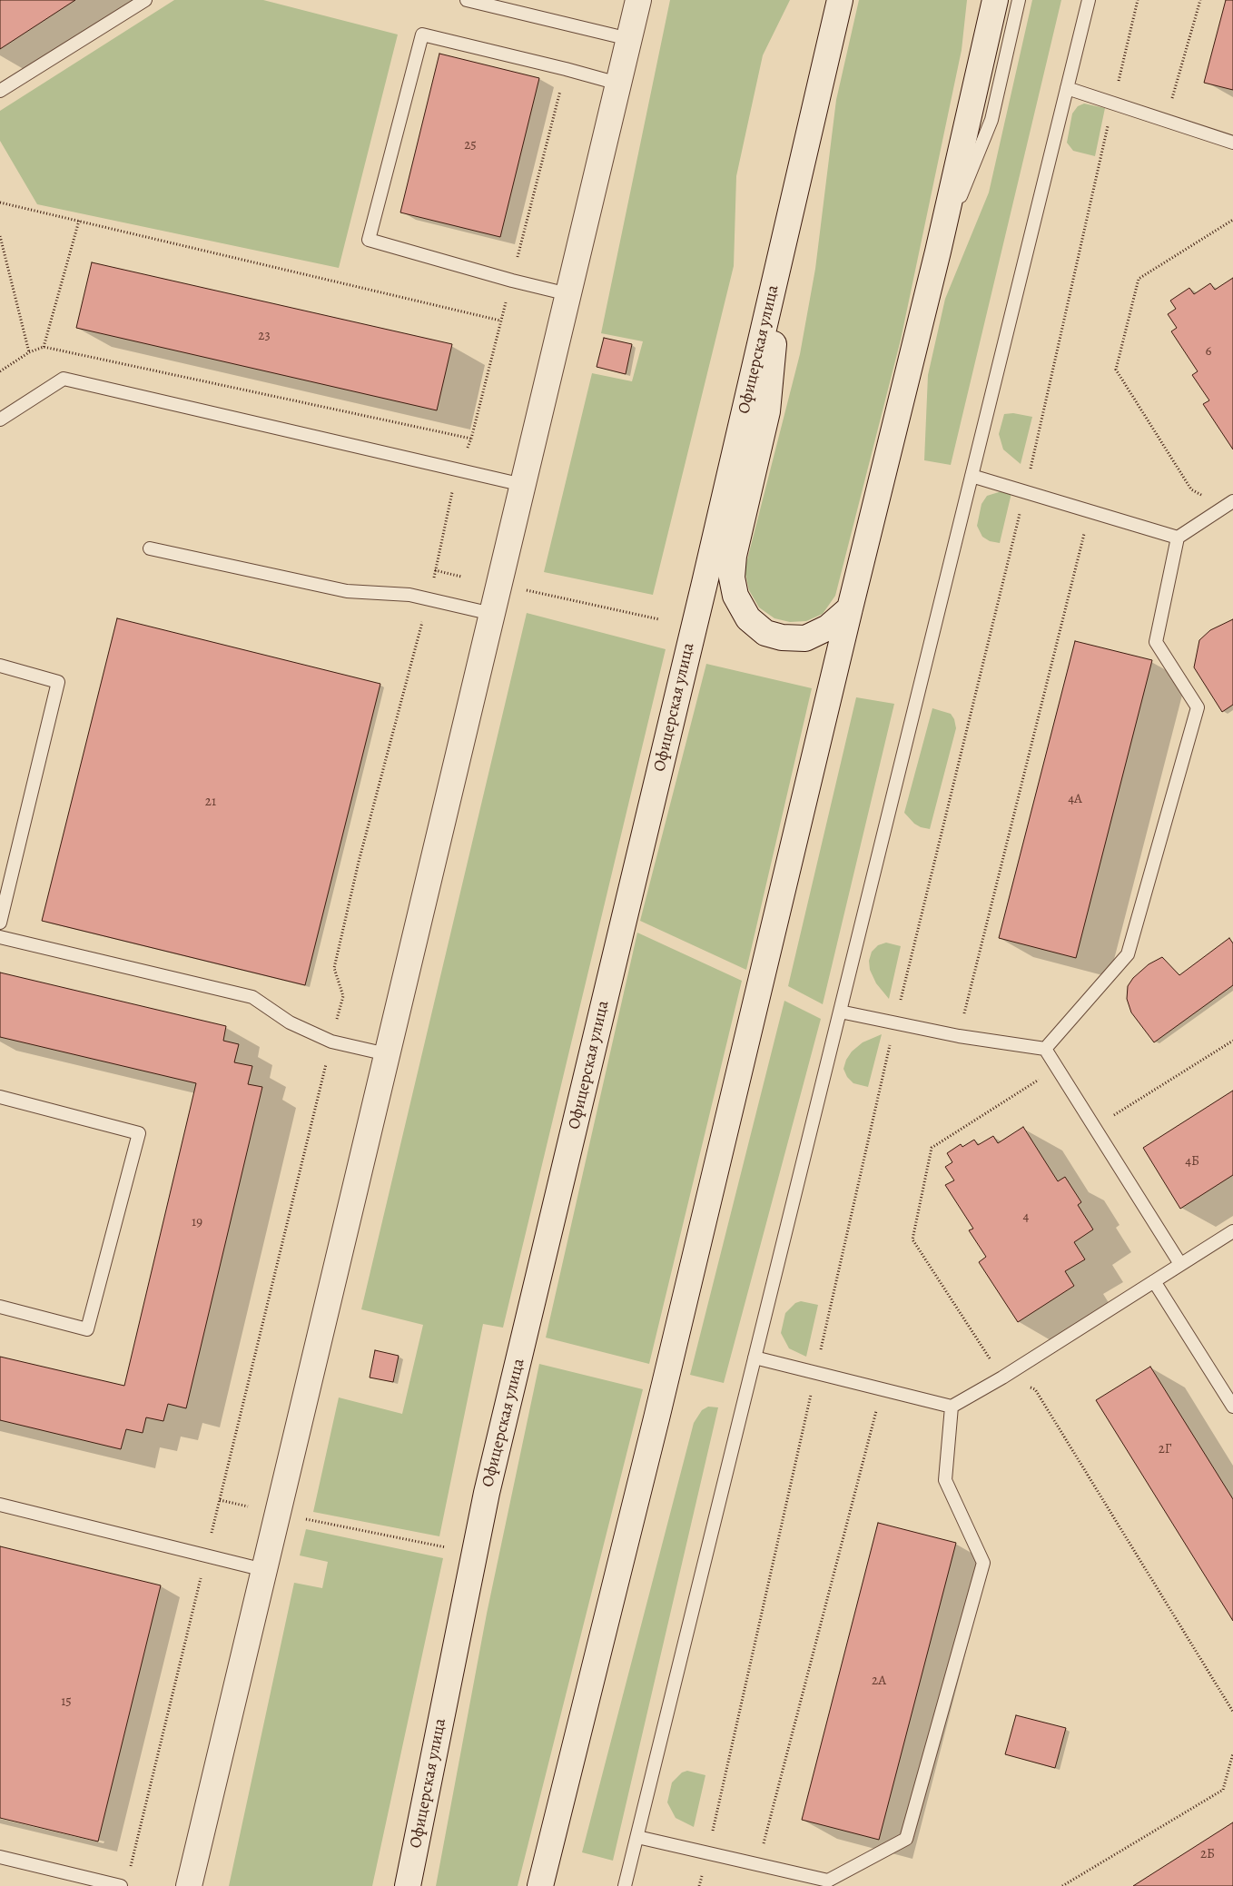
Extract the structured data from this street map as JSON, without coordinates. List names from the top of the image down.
{
  "streets": {
    "main road": ["Офицерская улица"]
  },
  "house_numbers": [
    "25",
    "23",
    "6",
    "4А",
    "21",
    "4Б",
    "4",
    "19",
    "2Г",
    "2А",
    "15",
    "2Б"
  ]
}
